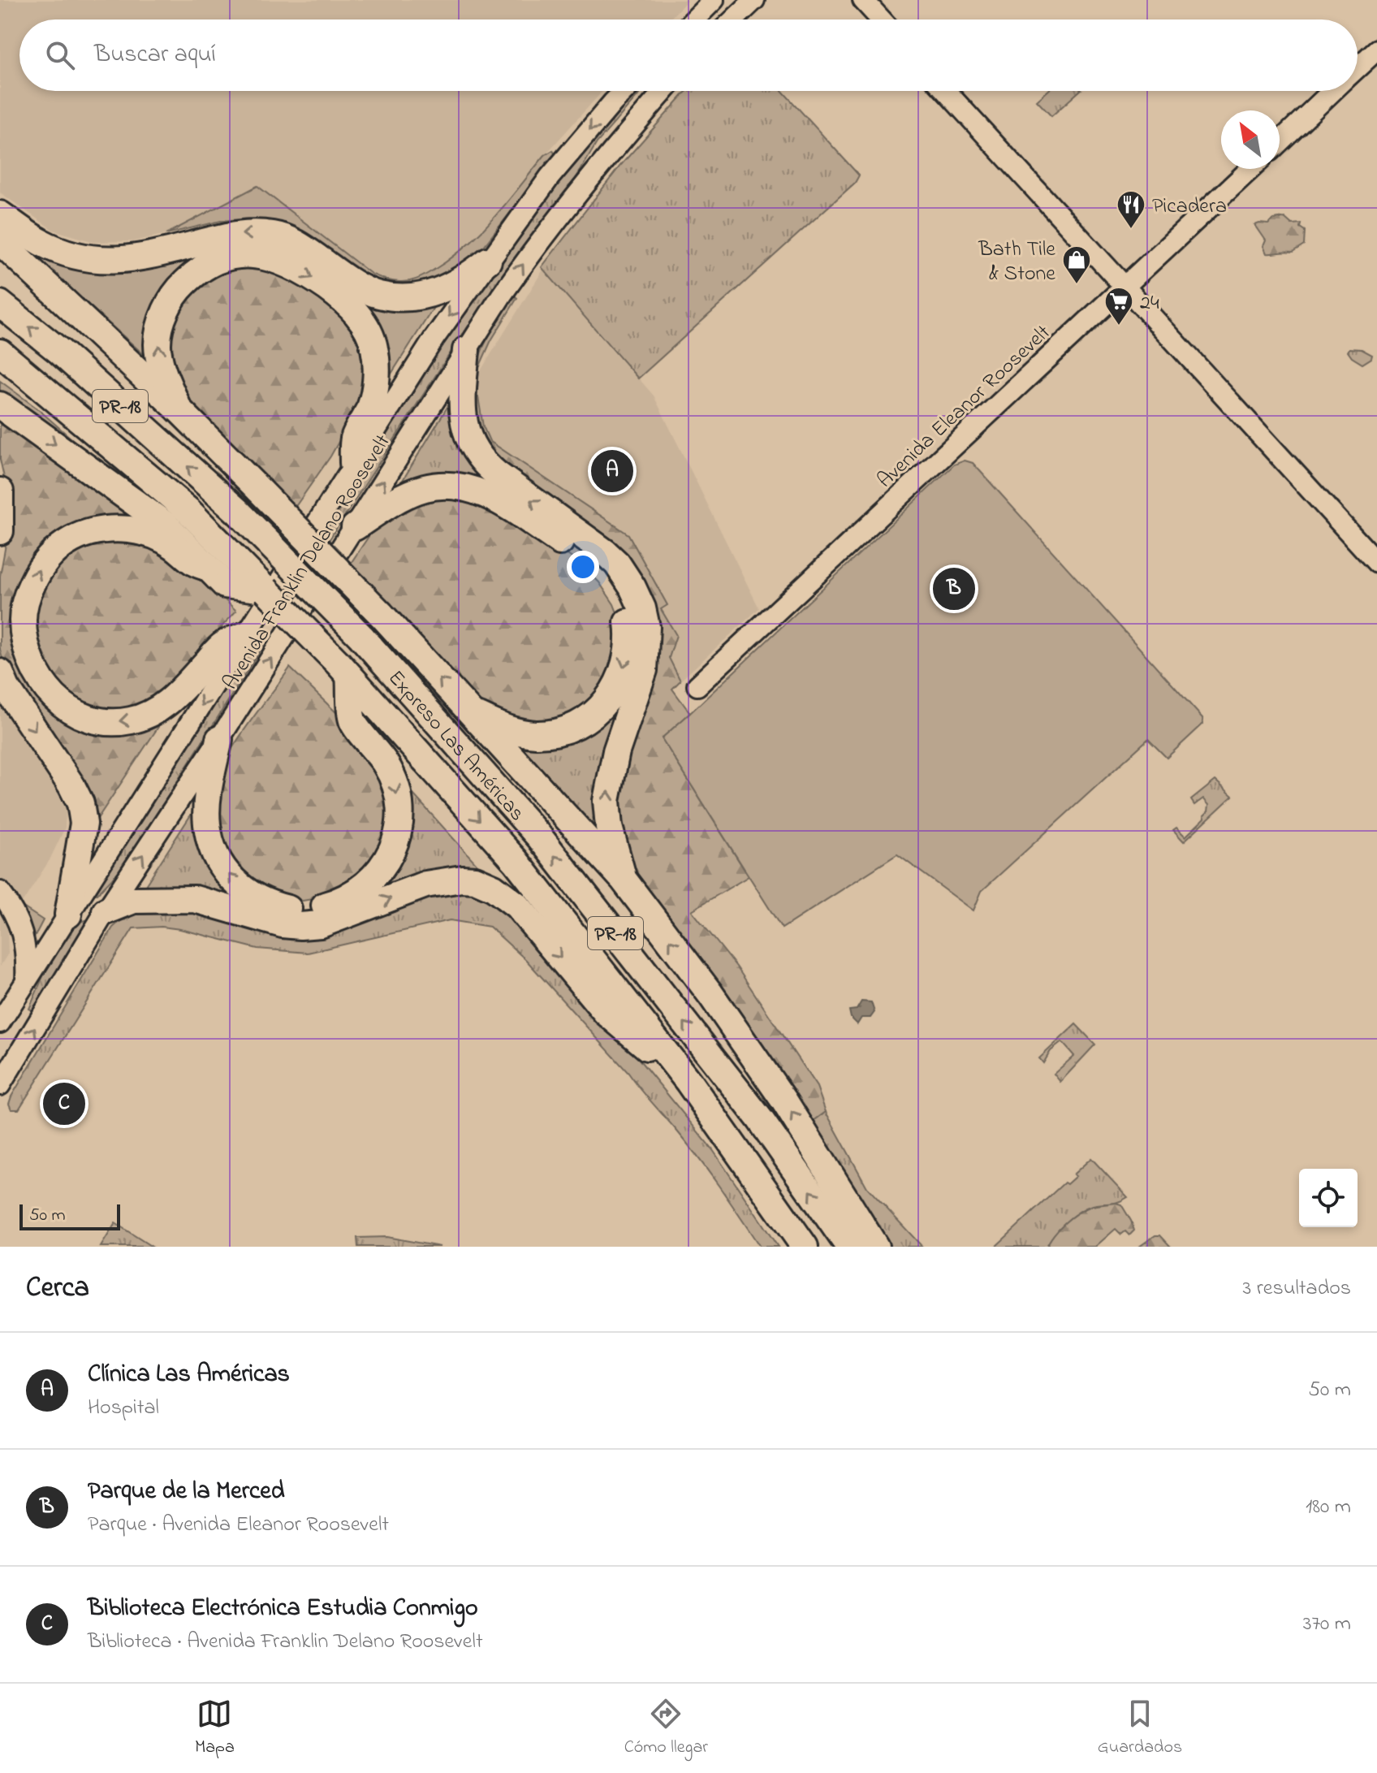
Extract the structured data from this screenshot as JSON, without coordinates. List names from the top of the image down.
{
  "streets": {
    "highway": ["PR-18", "Expreso Las Américas"],
    "main road": ["Avenida Eleanor Roosevelt", "Avenida Franklin Delano Roosevelt"]
  },
  "places": {
    "restaurant": ["Picadera"],
    "shop": ["Bath Tile & Stone"],
    "supermarket": ["24"]
  },
  "scale_bar": "50 m",
  "north": "top left",
  "page": {
    "search": "Buscar aquí",
    "pins": ["A", "B", "C"],
    "scale": "50 m",
    "heading": ["Cerca", "3 resultados"],
    "list": [
      {
        "mark": "A",
        "name": "Clínica Las Américas",
        "note": "Hospital",
        "value": "50 m"
      },
      {
        "mark": "B",
        "name": "Parque de la Merced",
        "note": "Parque · Avenida Eleanor Roosevelt",
        "value": "180 m"
      },
      {
        "mark": "C",
        "name": "Biblioteca Electrónica Estudia Conmigo",
        "note": "Biblioteca · Avenida Franklin Delano Roosevelt",
        "value": "370 m"
      }
    ],
    "nav": ["Mapa", "Cómo llegar", "Guardados"]
  }
}
